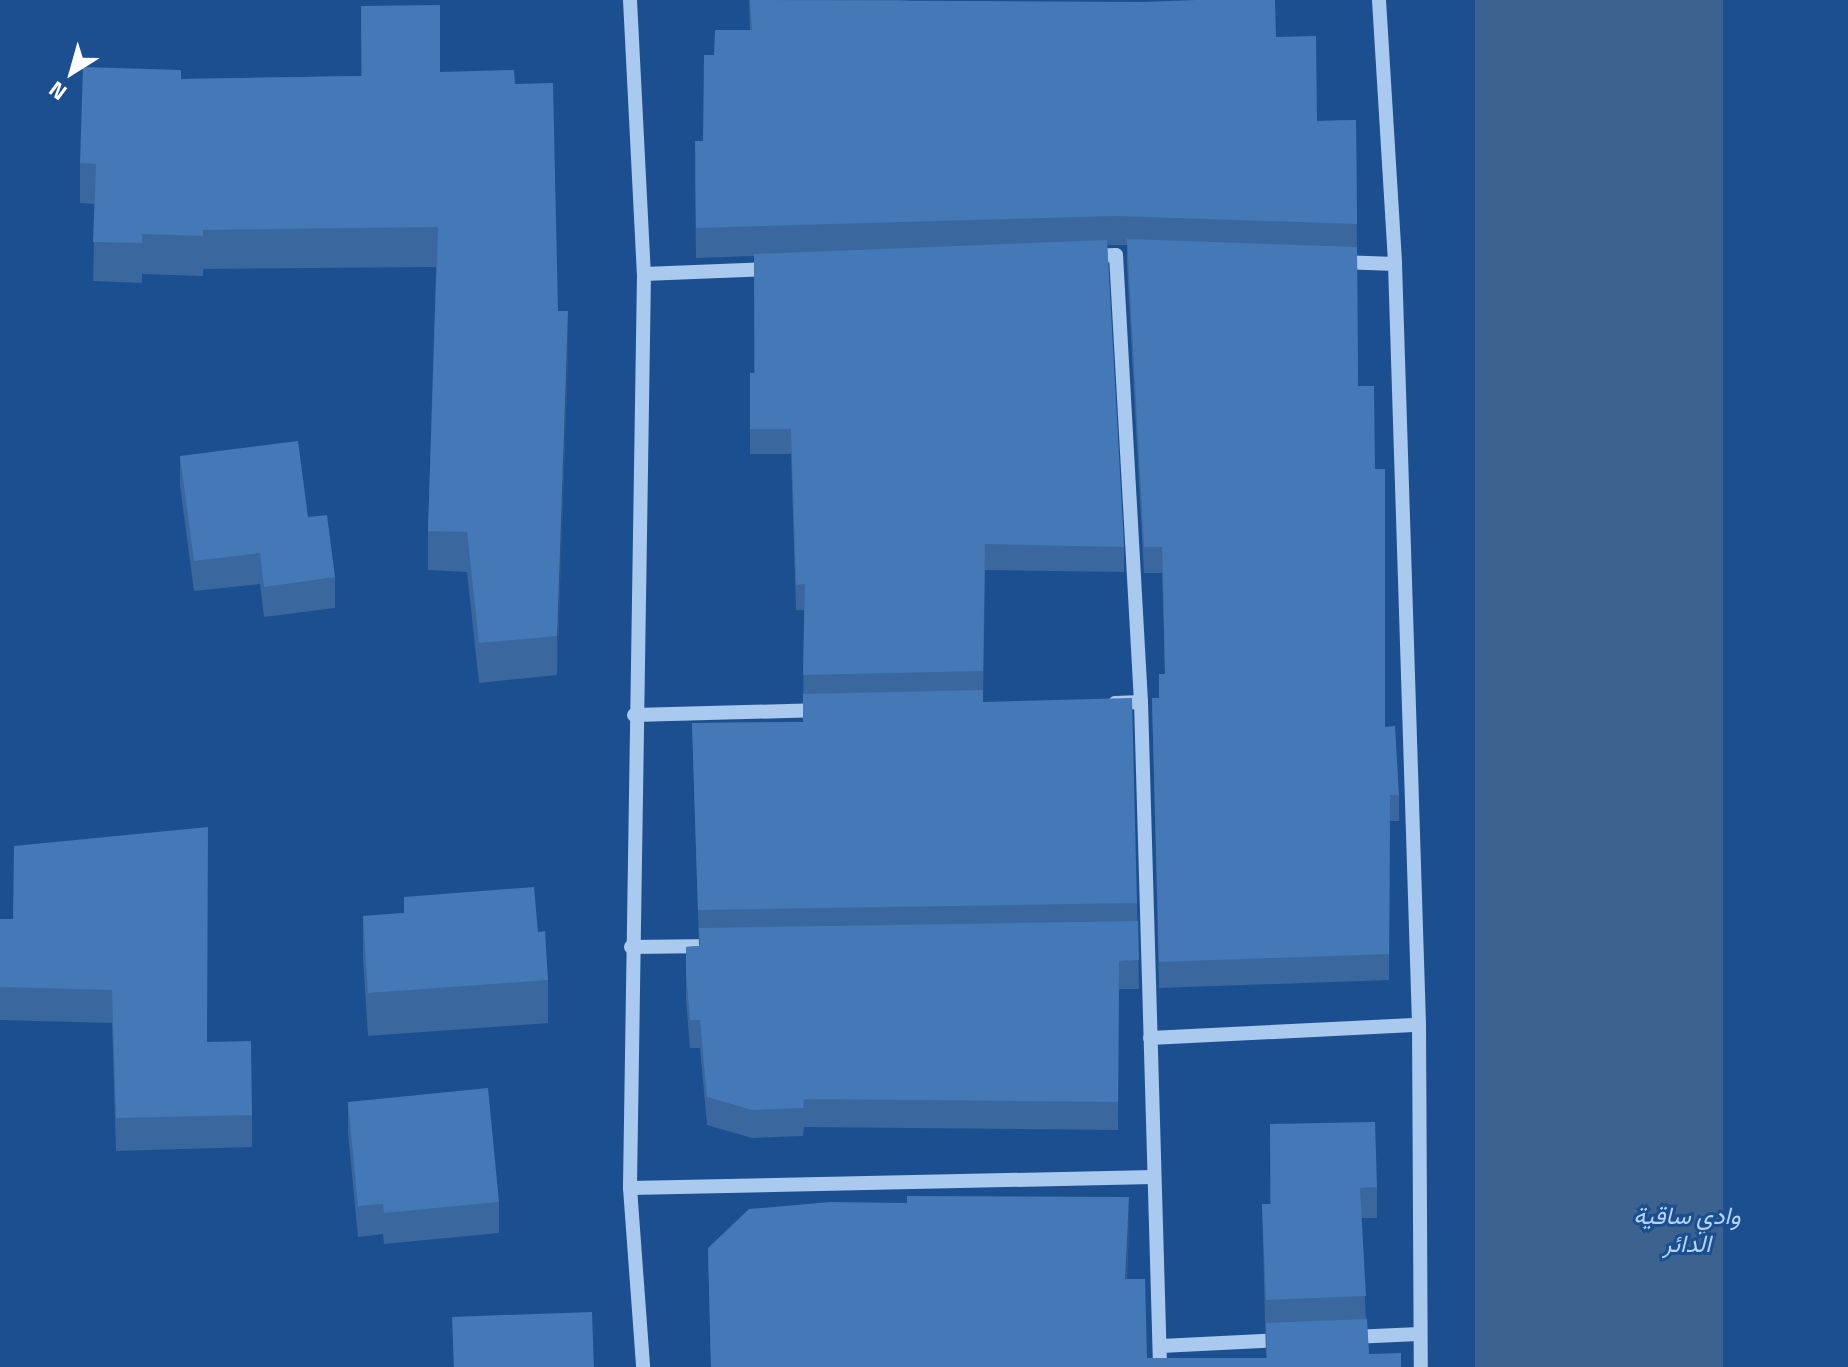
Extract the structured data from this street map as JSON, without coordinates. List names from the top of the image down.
{
  "water": ["وادي ساقية الدائر"],
  "north": "bottom left"
}
